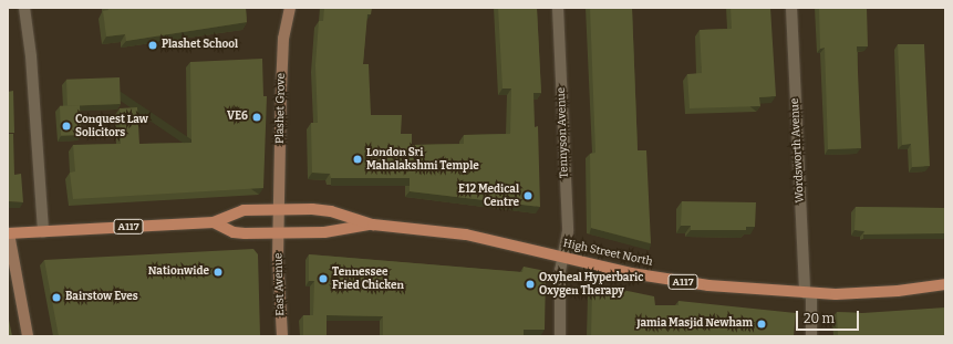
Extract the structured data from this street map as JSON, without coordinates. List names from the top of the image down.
{
  "streets": {
    "main road": [
      "Plashet Grove",
      "A117",
      "High Street North",
      "East Avenue"
    ],
    "street": ["Tennyson Avenue", "Wordsworth Avenue"]
  },
  "crossings": [
    ["Plashet Grove", "High Street North"],
    ["Plashet Grove", "East Avenue"],
    ["Tennyson Avenue", "High Street North"],
    ["Wordsworth Avenue", "High Street North"],
    ["High Street North", "East Avenue"]
  ],
  "places": [
    "Plashet School",
    "VE6",
    "Conquest Law Solicitors",
    "London Sri Mahalakshmi Temple",
    "E12 Medical Centre",
    "Nationwide",
    "Tennessee Fried Chicken",
    "Oxyheal Hyperbaric Oxygen Therapy",
    "Bairstow Eves",
    "Jamia Masjid Newham"
  ],
  "scale_bar": "20 m"
}
